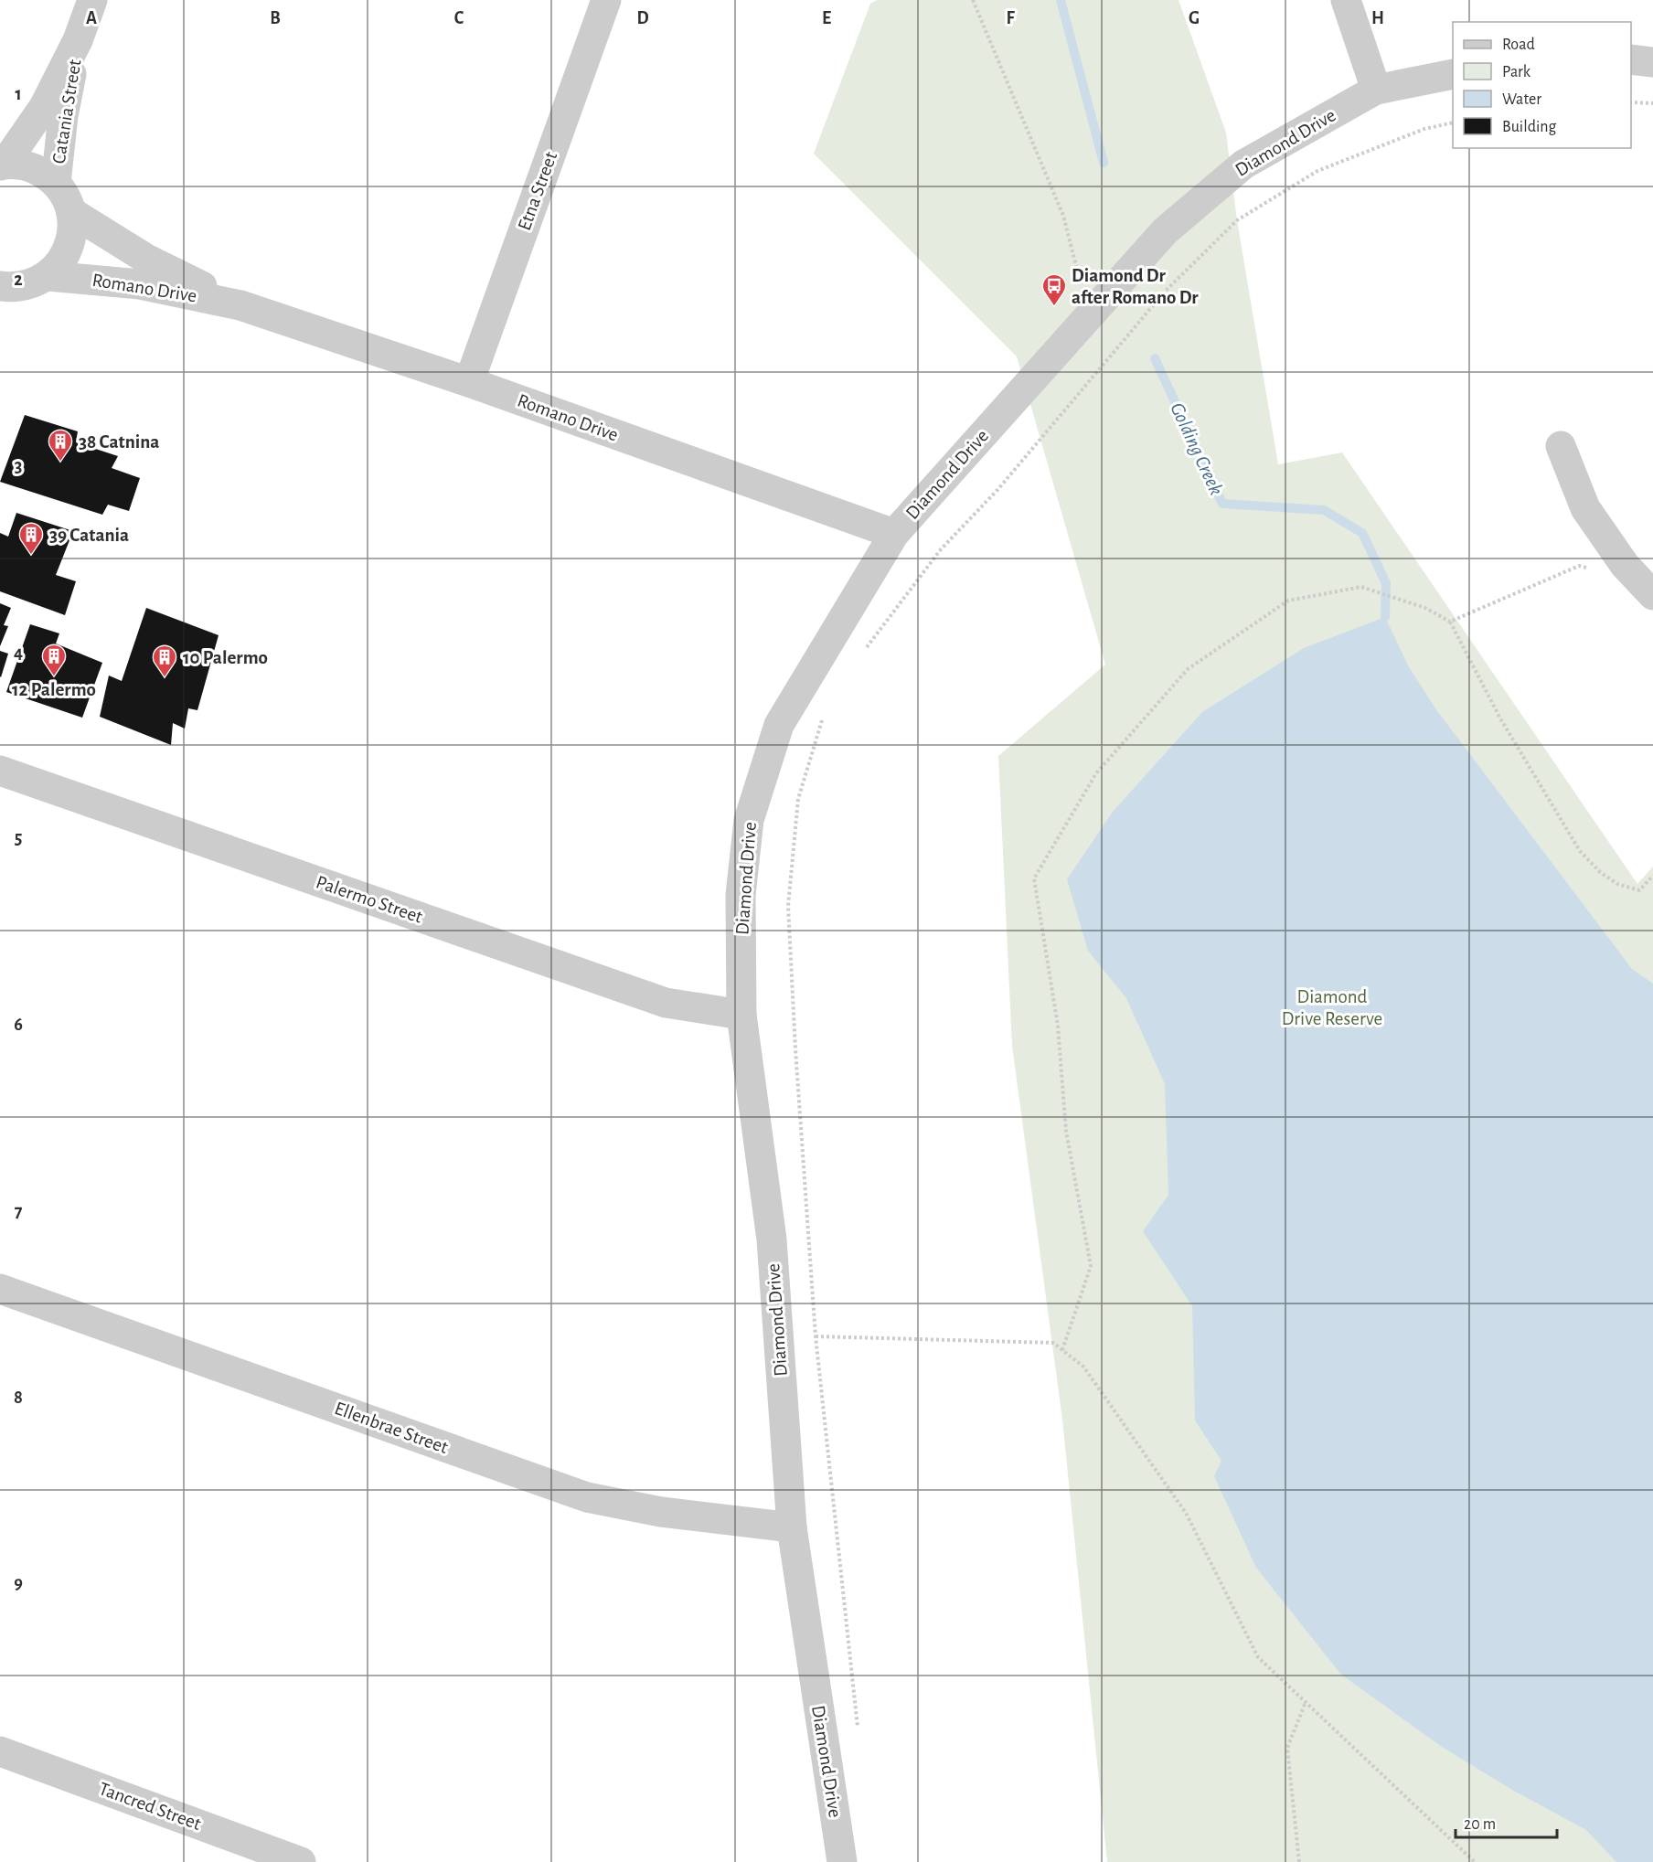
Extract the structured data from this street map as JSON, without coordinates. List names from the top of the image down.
{
  "streets": {
    "street": [
      "Catania Street",
      "Diamond Drive",
      "Etna Street",
      "Romano Drive",
      "Palermo Street",
      "Ellenbrae Street",
      "Tancred Street"
    ]
  },
  "crossings": [
    ["Diamond Drive", "Romano Drive"],
    ["Diamond Drive", "Palermo Street"],
    ["Diamond Drive", "Ellenbrae Street"],
    ["Etna Street", "Romano Drive"]
  ],
  "water": ["Golding Creek"],
  "parks": ["Diamond Drive Reserve"],
  "places": {
    "bus stop": ["Diamond Dr after Romano Dr"],
    "building": [
      "38 Catnina",
      "39 Catania",
      "12 Palermo",
      "10 Palermo"
    ]
  },
  "legend": [
    "Road",
    "Park",
    "Water",
    "Building"
  ],
  "scale_bar": "20 m",
  "grid": {
    "columns": [
      "A",
      "B",
      "C",
      "D",
      "E",
      "F",
      "G",
      "H"
    ],
    "rows": [
      "1",
      "2",
      "3",
      "4",
      "5",
      "6",
      "7",
      "8",
      "9"
    ]
  }
}
